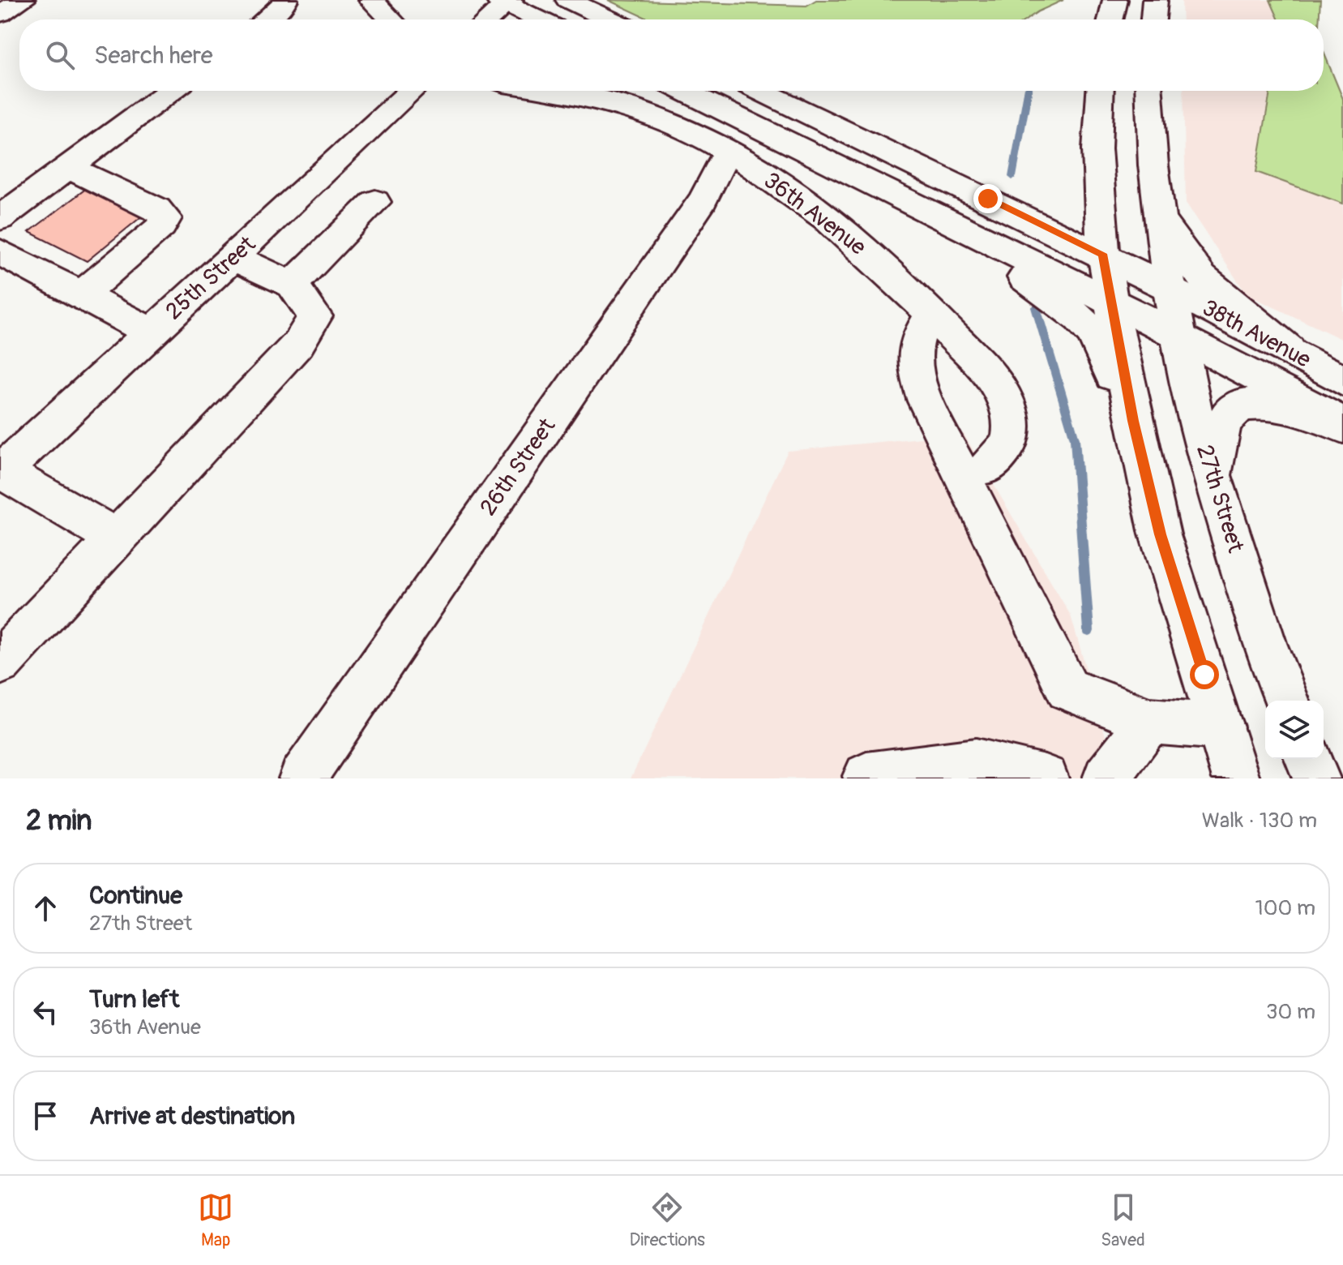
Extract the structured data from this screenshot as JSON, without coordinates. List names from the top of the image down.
{
  "streets": {
    "main road": [
      "36th Avenue",
      "25th Street",
      "38th Avenue",
      "26th Street",
      "27th Street"
    ]
  },
  "crossings": [
    ["36th Avenue", "38th Avenue"],
    ["36th Avenue", "26th Street"],
    ["36th Avenue", "27th Street"],
    ["38th Avenue", "27th Street"]
  ],
  "page": {
    "search": "Search here",
    "heading": ["2 min", "Walk · 130 m"],
    "list": [
      ["Continue", "27th Street", "100 m"],
      ["Turn left", "36th Avenue", "30 m"],
      "Arrive at destination"
    ],
    "nav": ["Map", "Directions", "Saved"]
  }
}
